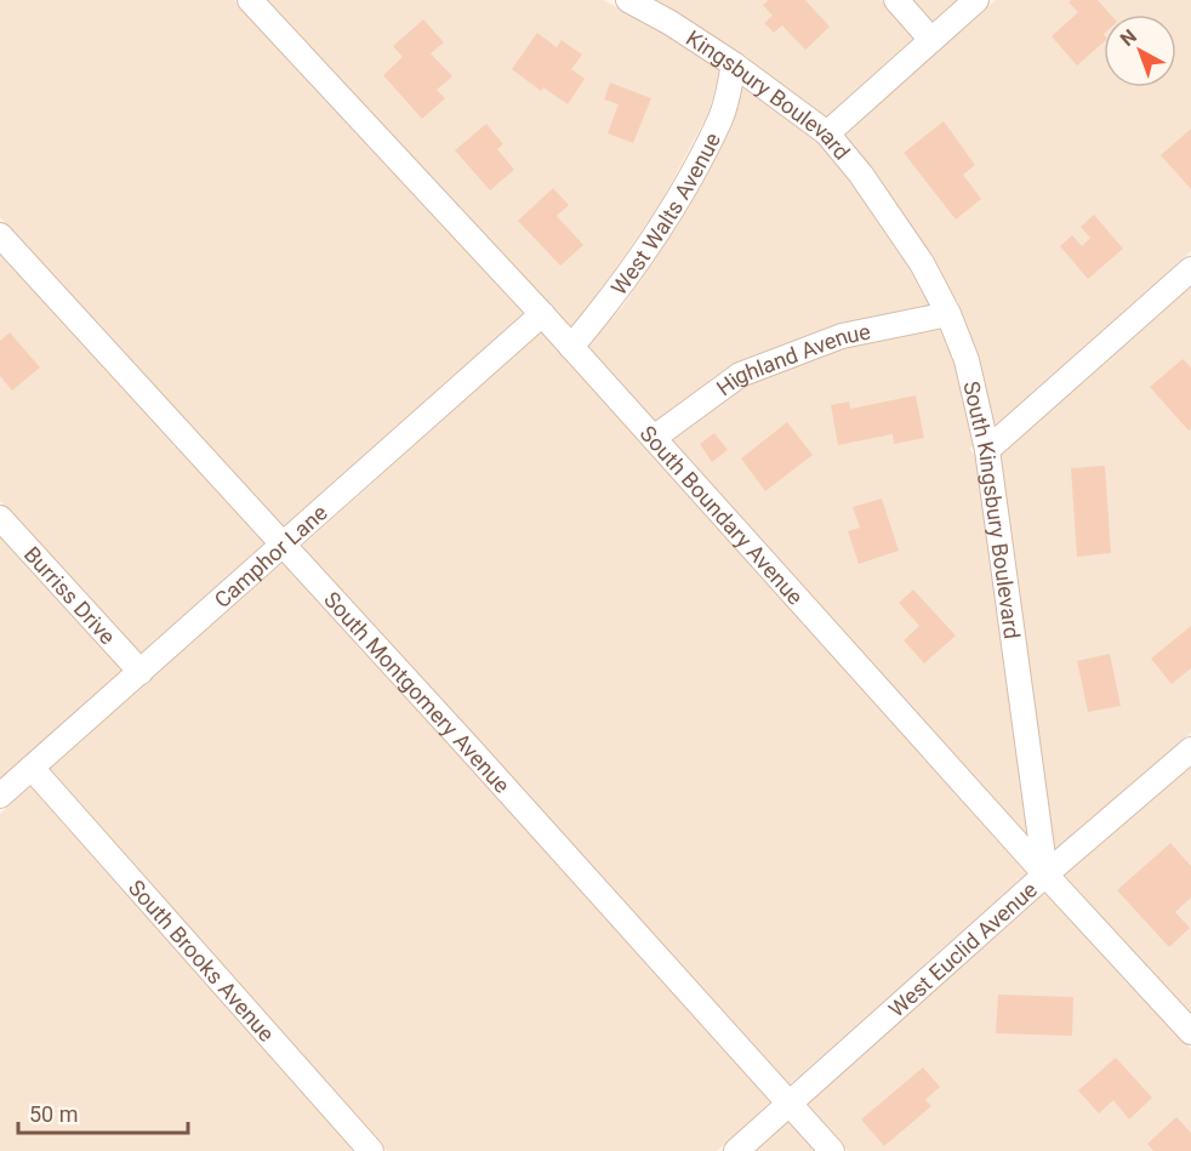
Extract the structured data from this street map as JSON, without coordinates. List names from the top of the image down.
{
  "streets": {
    "street": [
      "Kingsbury Boulevard",
      "West Walts Avenue",
      "Highland Avenue",
      "South Kingsbury Boulevard",
      "South Boundary Avenue",
      "Camphor Lane",
      "Burriss Drive",
      "South Montgomery Avenue",
      "West Euclid Avenue",
      "South Brooks Avenue"
    ]
  },
  "crossings": [
    ["Kingsbury Boulevard", "West Walts Avenue"],
    ["Kingsbury Boulevard", "South Kingsbury Boulevard"],
    ["West Walts Avenue", "South Boundary Avenue"],
    ["Highland Avenue", "South Kingsbury Boulevard"],
    ["Highland Avenue", "South Boundary Avenue"],
    ["South Kingsbury Boulevard", "South Boundary Avenue"],
    ["South Kingsbury Boulevard", "West Euclid Avenue"],
    ["South Boundary Avenue", "Camphor Lane"],
    ["South Boundary Avenue", "West Euclid Avenue"],
    ["Camphor Lane", "Burriss Drive"],
    ["Camphor Lane", "South Montgomery Avenue"],
    ["Camphor Lane", "South Brooks Avenue"],
    ["South Montgomery Avenue", "West Euclid Avenue"]
  ],
  "scale_bar": "50 m",
  "north": "top left"
}
